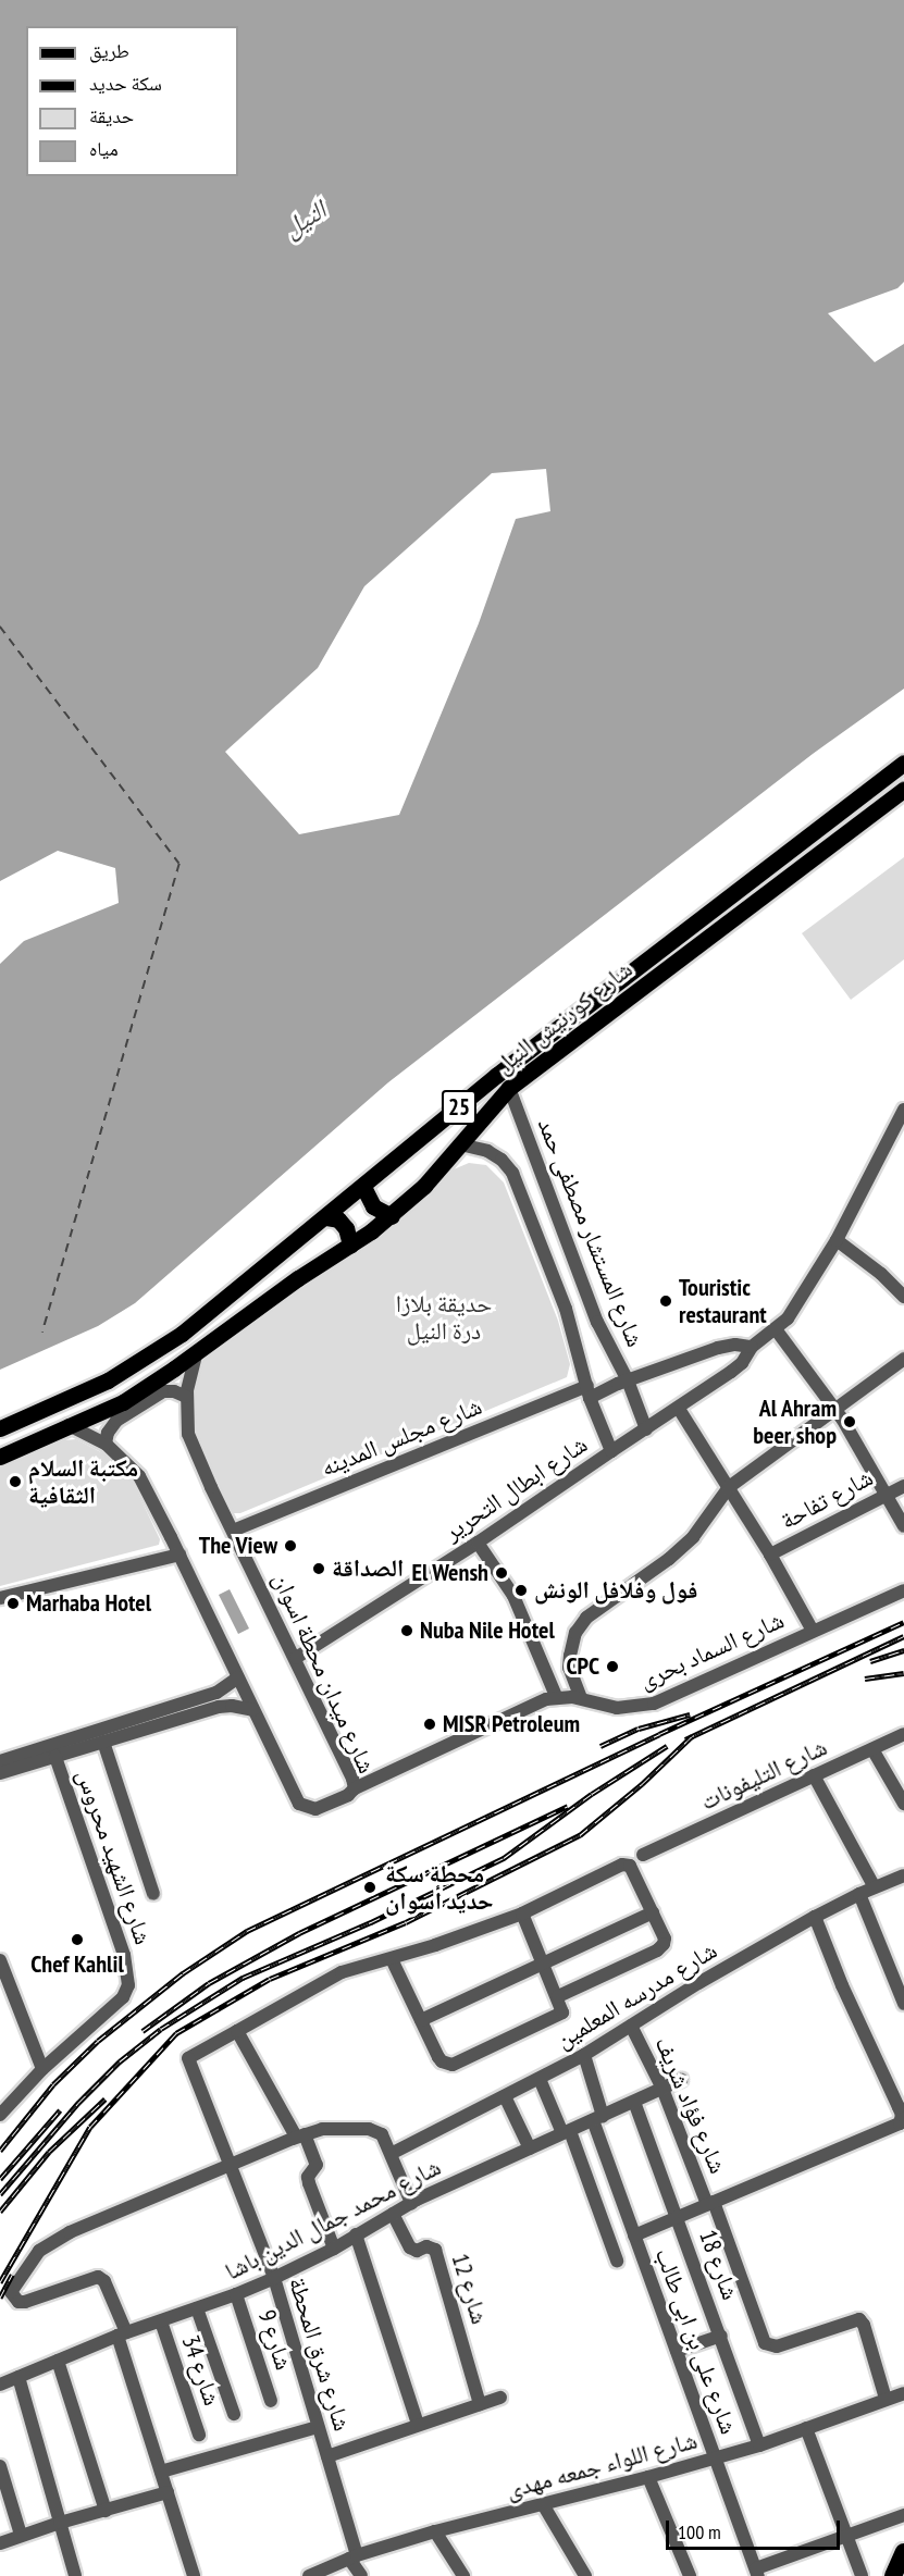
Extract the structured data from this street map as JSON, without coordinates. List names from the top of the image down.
{
  "streets": {
    "main road": ["شارع كورنيش النيل", "25"],
    "street": [
      "شارع المستشار مصطفى حمد",
      "شارع مجلس المدينه",
      "شارع ابطال التحرير",
      "شارع تفاحة",
      "شارع السماد بحرى",
      "شارع ميدان محطة اسوان",
      "شارع التليفونات",
      "شارع الشهيد محروس",
      "شارع مدرسه المعلمين",
      "شارع فؤاد شريف",
      "شارع محمد جمال الدين باشا",
      "شارع 18",
      "شارع 12",
      "شارع 9",
      "شارع على بن ابى طالب",
      "شارع شرق المحطة",
      "شارع 34",
      "شارع اللواء جمعه مهدى"
    ]
  },
  "crossings": [
    ["شارع كورنيش النيل", "شارع المستشار مصطفى حمد"],
    ["شارع كورنيش النيل", "شارع ميدان محطة اسوان"],
    ["شارع المستشار مصطفى حمد", "شارع مجلس المدينه"],
    ["شارع المستشار مصطفى حمد", "شارع ابطال التحرير"],
    ["شارع مجلس المدينه", "شارع ابطال التحرير"],
    ["شارع مجلس المدينه", "شارع ميدان محطة اسوان"],
    ["شارع ابطال التحرير", "شارع ميدان محطة اسوان"],
    ["شارع السماد بحرى", "شارع ميدان محطة اسوان"],
    ["شارع مدرسه المعلمين", "شارع فؤاد شريف"],
    ["شارع مدرسه المعلمين", "شارع على بن ابى طالب"],
    ["شارع فؤاد شريف", "شارع محمد جمال الدين باشا"],
    ["شارع فؤاد شريف", "شارع اللواء جمعه مهدى"],
    ["شارع محمد جمال الدين باشا", "شارع 18"],
    ["شارع محمد جمال الدين باشا", "شارع 12"],
    ["شارع محمد جمال الدين باشا", "شارع 9"],
    ["شارع محمد جمال الدين باشا", "شارع على بن ابى طالب"],
    ["شارع محمد جمال الدين باشا", "شارع شرق المحطة"],
    ["شارع محمد جمال الدين باشا", "شارع 34"],
    ["شارع 18", "شارع اللواء جمعه مهدى"],
    ["شارع على بن ابى طالب", "شارع اللواء جمعه مهدى"],
    ["شارع شرق المحطة", "شارع اللواء جمعه مهدى"]
  ],
  "water": ["النيل"],
  "parks": ["حديقة بلازا درة النيل"],
  "places": [
    "Touristic restaurant",
    "Al Ahram beer shop",
    "مكتبة السلام الثقافية",
    "The View",
    "الصداقة",
    "El Wensh",
    "فول وفلافل الونش",
    "Marhaba Hotel",
    "Nuba Nile Hotel",
    "CPC",
    "MISR Petroleum",
    "محطة سكة حديد أسوان",
    "Chef Kahlil"
  ],
  "legend": [
    "طريق",
    "سكة حديد",
    "حديقة",
    "مياه"
  ],
  "scale_bar": "100 m"
}
